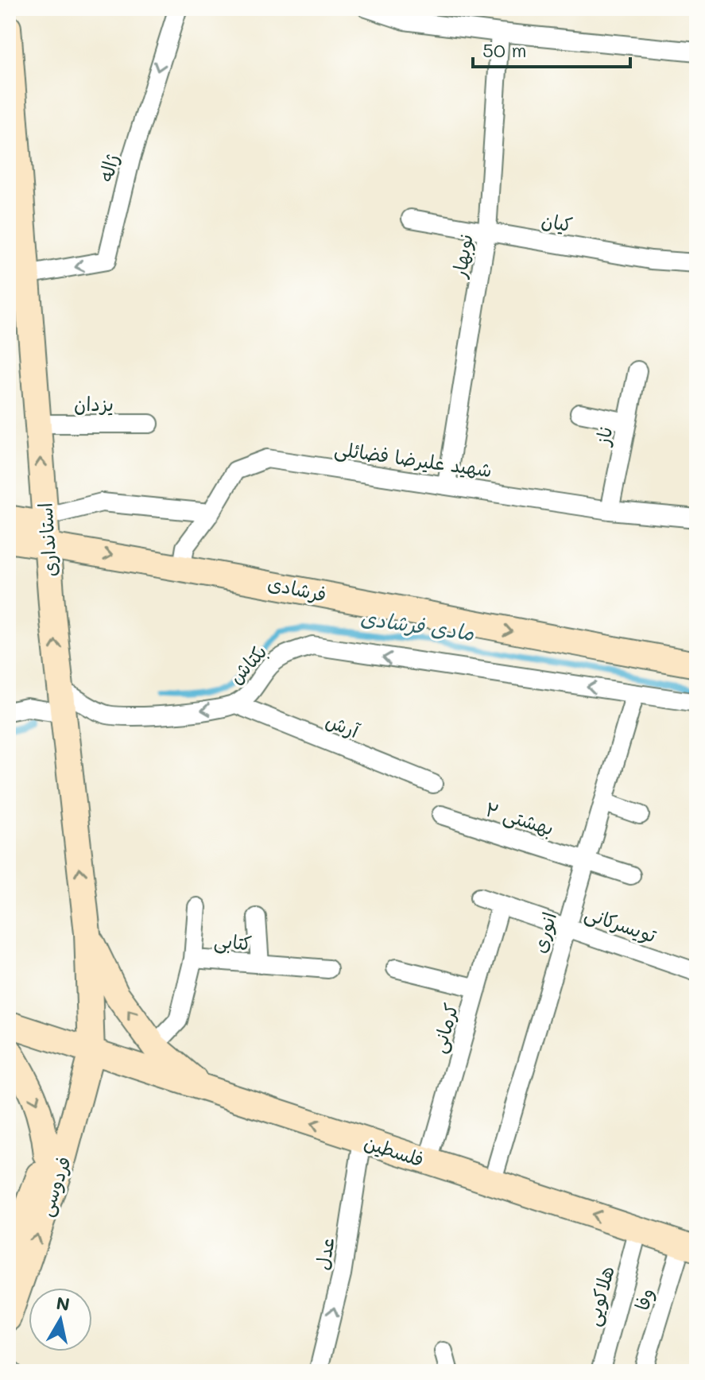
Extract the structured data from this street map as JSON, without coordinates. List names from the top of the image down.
{
  "streets": {
    "main road": [
      "استانداری",
      "فرشادی",
      "فلسطین",
      "فردوسی"
    ],
    "street": [
      "ژاله",
      "کیان",
      "نوبهار",
      "یزدان",
      "ناز",
      "شهید علیرضا فضائلی",
      "بکتاش",
      "آرش",
      "بهشتی ۲",
      "تویسرکانی",
      "انوری",
      "کتابی",
      "کرمانی",
      "عدل",
      "هلاکویی",
      "وفا"
    ]
  },
  "crossings": [
    ["ژاله", "استانداری"],
    ["کیان", "نوبهار"],
    ["نوبهار", "شهید علیرضا فضائلی"],
    ["یزدان", "استانداری"],
    ["ناز", "شهید علیرضا فضائلی"],
    ["شهید علیرضا فضائلی", "فرشادی"],
    ["استانداری", "فرشادی"],
    ["استانداری", "بکتاش"],
    ["استانداری", "فلسطین"],
    ["استانداری", "فردوسی"],
    ["بکتاش", "آرش"],
    ["بکتاش", "انوری"],
    ["بهشتی ۲", "انوری"],
    ["تویسرکانی", "انوری"],
    ["تویسرکانی", "کرمانی"],
    ["انوری", "فلسطین"],
    ["کرمانی", "فلسطین"],
    ["فلسطین", "فردوسی"],
    ["فلسطین", "عدل"],
    ["فلسطین", "هلاکویی"],
    ["فلسطین", "وفا"]
  ],
  "one_way": [
    "ژاله",
    "استانداری",
    "فرشادی",
    "بکتاش",
    "فلسطین",
    "عدل"
  ],
  "water": ["مادی فرشادی"],
  "scale_bar": "50 m",
  "north": "top"
}
